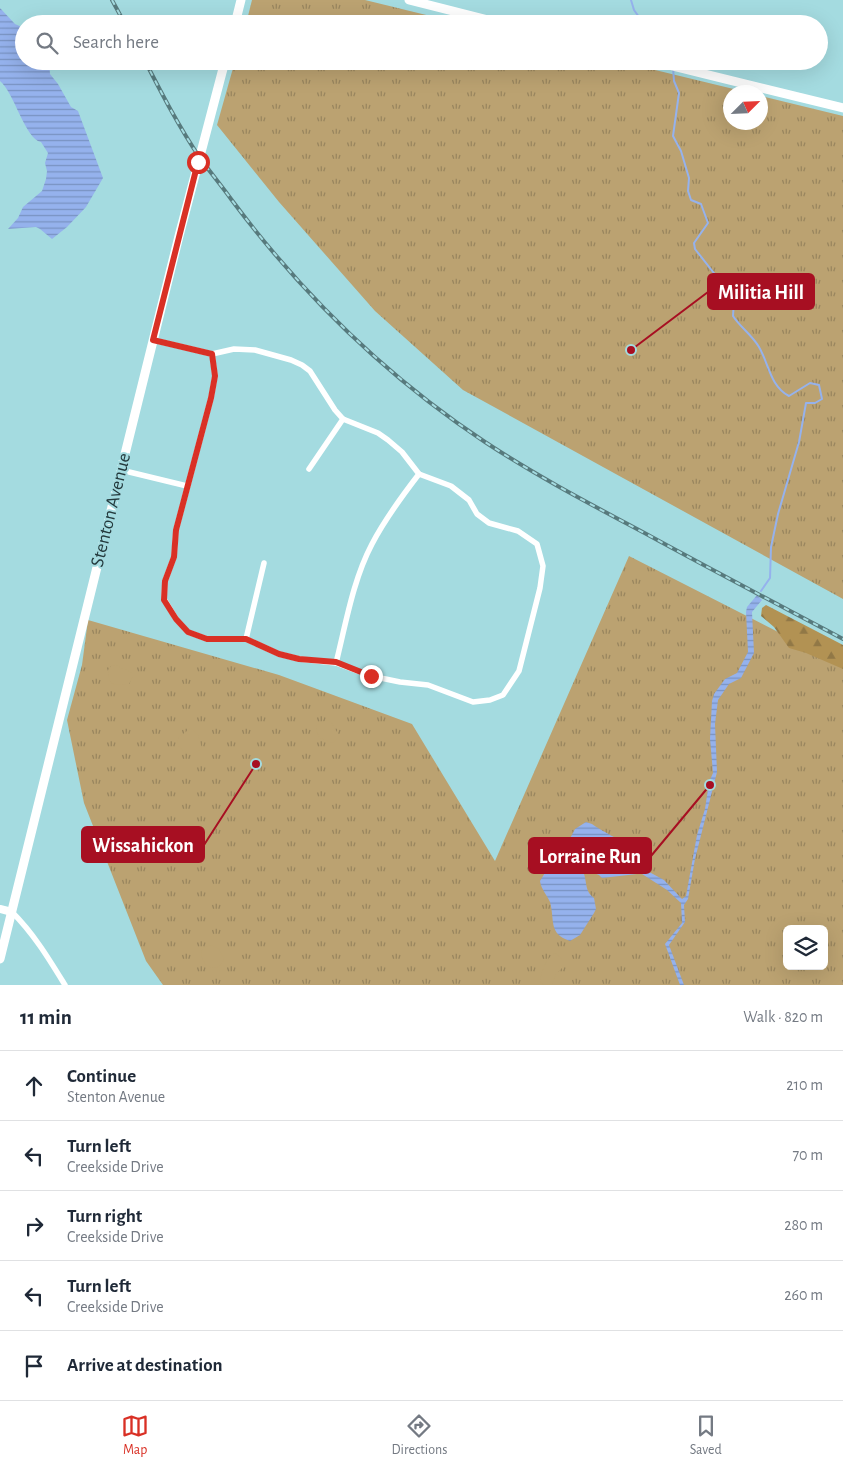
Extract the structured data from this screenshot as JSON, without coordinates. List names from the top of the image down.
{
  "streets": {
    "main road": ["Stenton Avenue"]
  },
  "places": ["Militia Hill", "Wissahickon", "Lorraine Run"],
  "north": "top right",
  "page": {
    "search": "Search here",
    "heading": ["11 min", "Walk · 820 m"],
    "list": [
      ["Continue", "Stenton Avenue", "210 m"],
      ["Turn left", "Creekside Drive", "70 m"],
      ["Turn right", "Creekside Drive", "280 m"],
      ["Turn left", "Creekside Drive", "260 m"],
      "Arrive at destination"
    ],
    "nav": ["Map", "Directions", "Saved"]
  }
}
